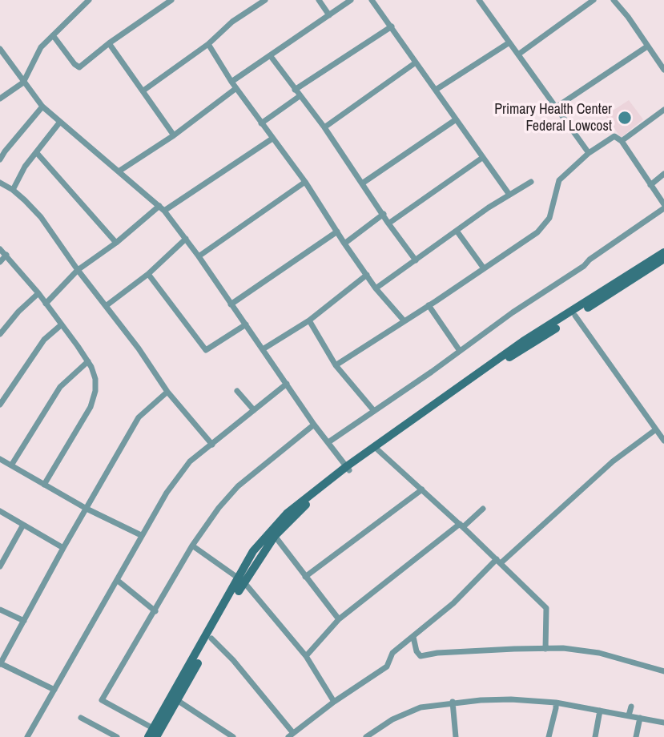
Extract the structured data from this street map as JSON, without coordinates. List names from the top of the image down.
{
  "places": ["Primary Health Center Federal Lowcost"]
}
